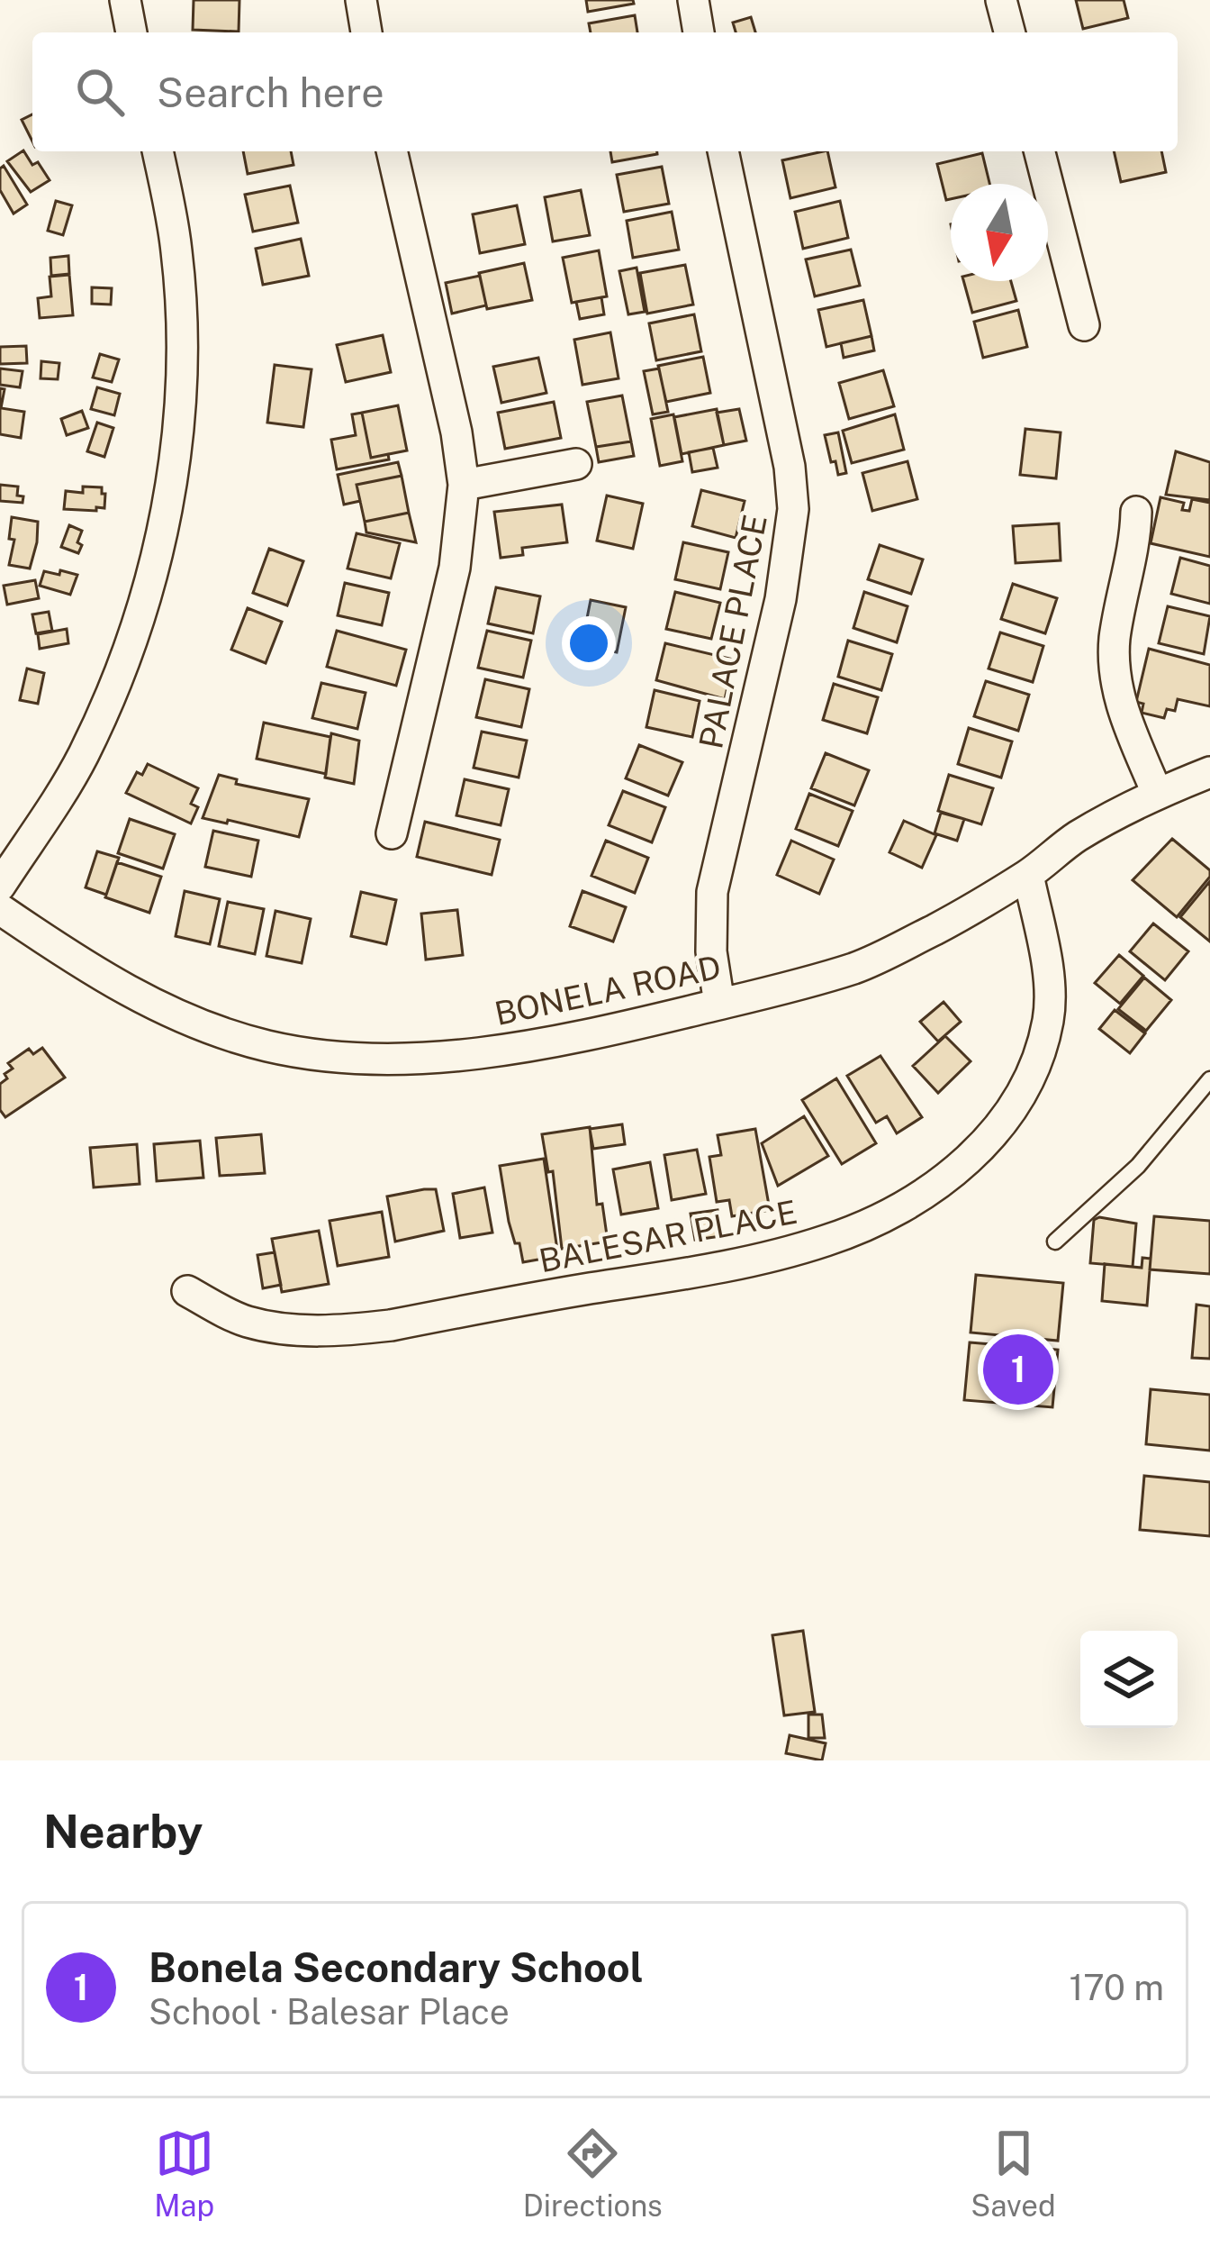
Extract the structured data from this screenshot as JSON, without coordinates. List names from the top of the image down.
{
  "streets": {
    "street": ["PALACE PLACE", "BONELA ROAD", "BALESAR PLACE"]
  },
  "crossings": [
    ["PALACE PLACE", "BONELA ROAD"],
    ["BONELA ROAD", "BALESAR PLACE"]
  ],
  "north": "bottom",
  "page": {
    "search": "Search here",
    "pins": "1",
    "heading": "Nearby",
    "list": [
      {
        "mark": "1",
        "name": "Bonela Secondary School",
        "note": "School · Balesar Place",
        "value": "170 m"
      }
    ],
    "nav": ["Map", "Directions", "Saved"]
  }
}
